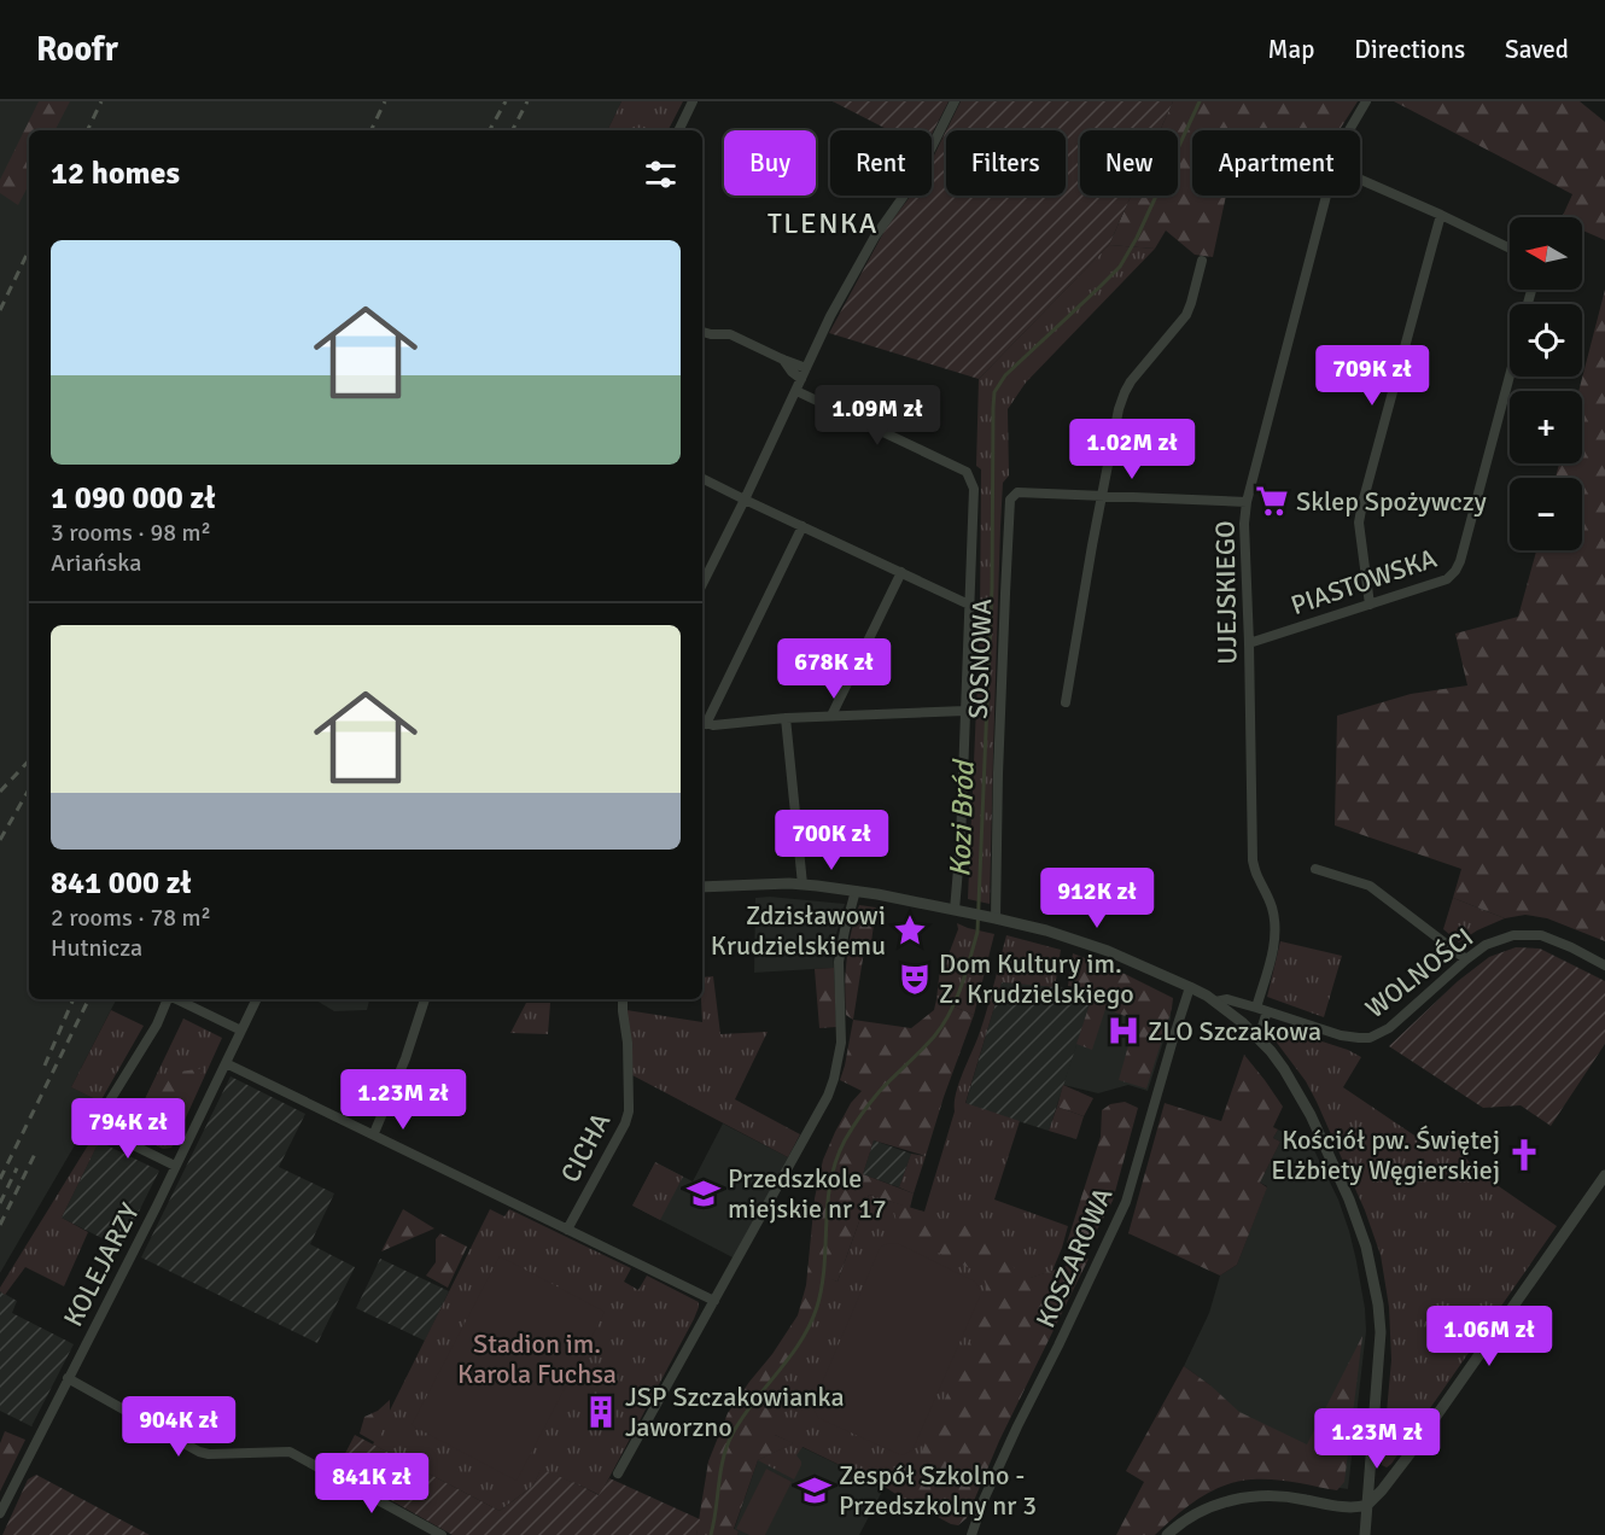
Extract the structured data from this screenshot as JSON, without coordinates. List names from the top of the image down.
{
  "streets": {
    "street": [
      "PIASTOWSKA",
      "UJEJSKIEGO",
      "SOSNOWA",
      "WOLNOŚCI",
      "CICHA",
      "KOSZAROWA",
      "KOLEJARZY"
    ]
  },
  "crossings": [
    ["PIASTOWSKA", "UJEJSKIEGO"],
    ["UJEJSKIEGO", "WOLNOŚCI"]
  ],
  "districts": ["TLENKA"],
  "water": ["Kozi Bród"],
  "parks": ["Stadion im. Karola Fuchsa"],
  "places": {
    "supermarket": ["Sklep Spożywczy"],
    "place": ["Zdzisławowi Krudzielskiemu"],
    "theatre": ["Dom Kultury im. Z. Krudzielskiego"],
    "hospital": ["ZLO Szczakowa"],
    "church": ["Kościół pw. Świętej Elżbiety Węgierskiej"],
    "school or university": ["Przedszkole miejskie nr 17", "Zespół Szkolno - Przedszkolny nr 3"],
    "building": ["JSP Szczakowianka Jaworzno"]
  },
  "north": "left",
  "page": {
    "header": "Roofr",
    "nav": ["Map", "Directions", "Saved"],
    "chip": [
      "Buy",
      "Rent",
      "Filters",
      "New",
      "Apartment"
    ],
    "heading": "12 homes",
    "map_buttons": ["+", "−"],
    "list": [
      {
        "name": "1 090 000 zł",
        "note": "3 rooms · 98 m² · Ariańska"
      },
      {
        "name": "841 000 zł",
        "note": "2 rooms · 78 m² · Hutnicza"
      }
    ],
    "price": [
      "709K zł",
      "1.09M zł",
      "1.02M zł",
      "678K zł",
      "700K zł",
      "912K zł",
      "1.23M zł",
      "794K zł",
      "1.06M zł",
      "904K zł",
      "1.23M zł",
      "841K zł"
    ]
  }
}
